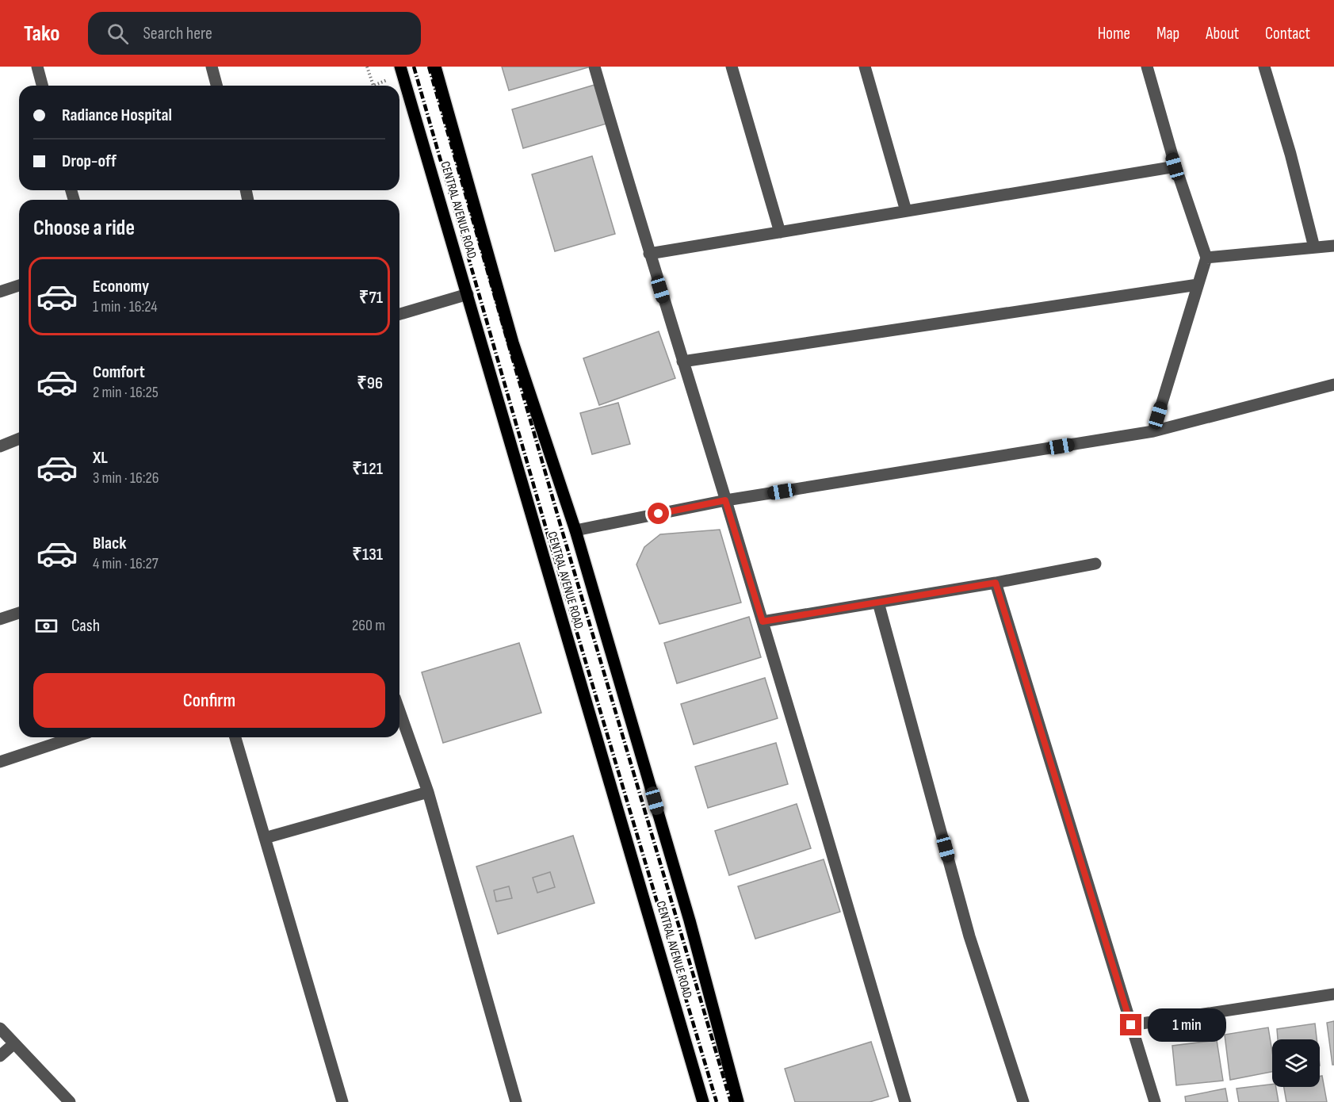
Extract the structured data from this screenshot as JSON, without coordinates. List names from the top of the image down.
{
  "streets": {
    "main road": ["CENTRAL AVENUE ROAD"]
  },
  "page": {
    "header": "Tako",
    "search": "Search here",
    "nav": [
      "Home",
      "Map",
      "About",
      "Contact"
    ],
    "banner": ["Radiance Hospital", "Drop-off"],
    "heading": "Choose a ride",
    "list": [
      {
        "name": "Economy",
        "note": "1 min · 16:24",
        "value": "₹71"
      },
      {
        "name": "Comfort",
        "note": "2 min · 16:25",
        "value": "₹96"
      },
      {
        "name": "XL",
        "note": "3 min · 16:26",
        "value": "₹121"
      },
      {
        "name": "Black",
        "note": "4 min · 16:27",
        "value": "₹131"
      }
    ],
    "pay": ["Cash", "260 m"],
    "buttons": "Confirm",
    "bubble": "1 min"
  }
}
